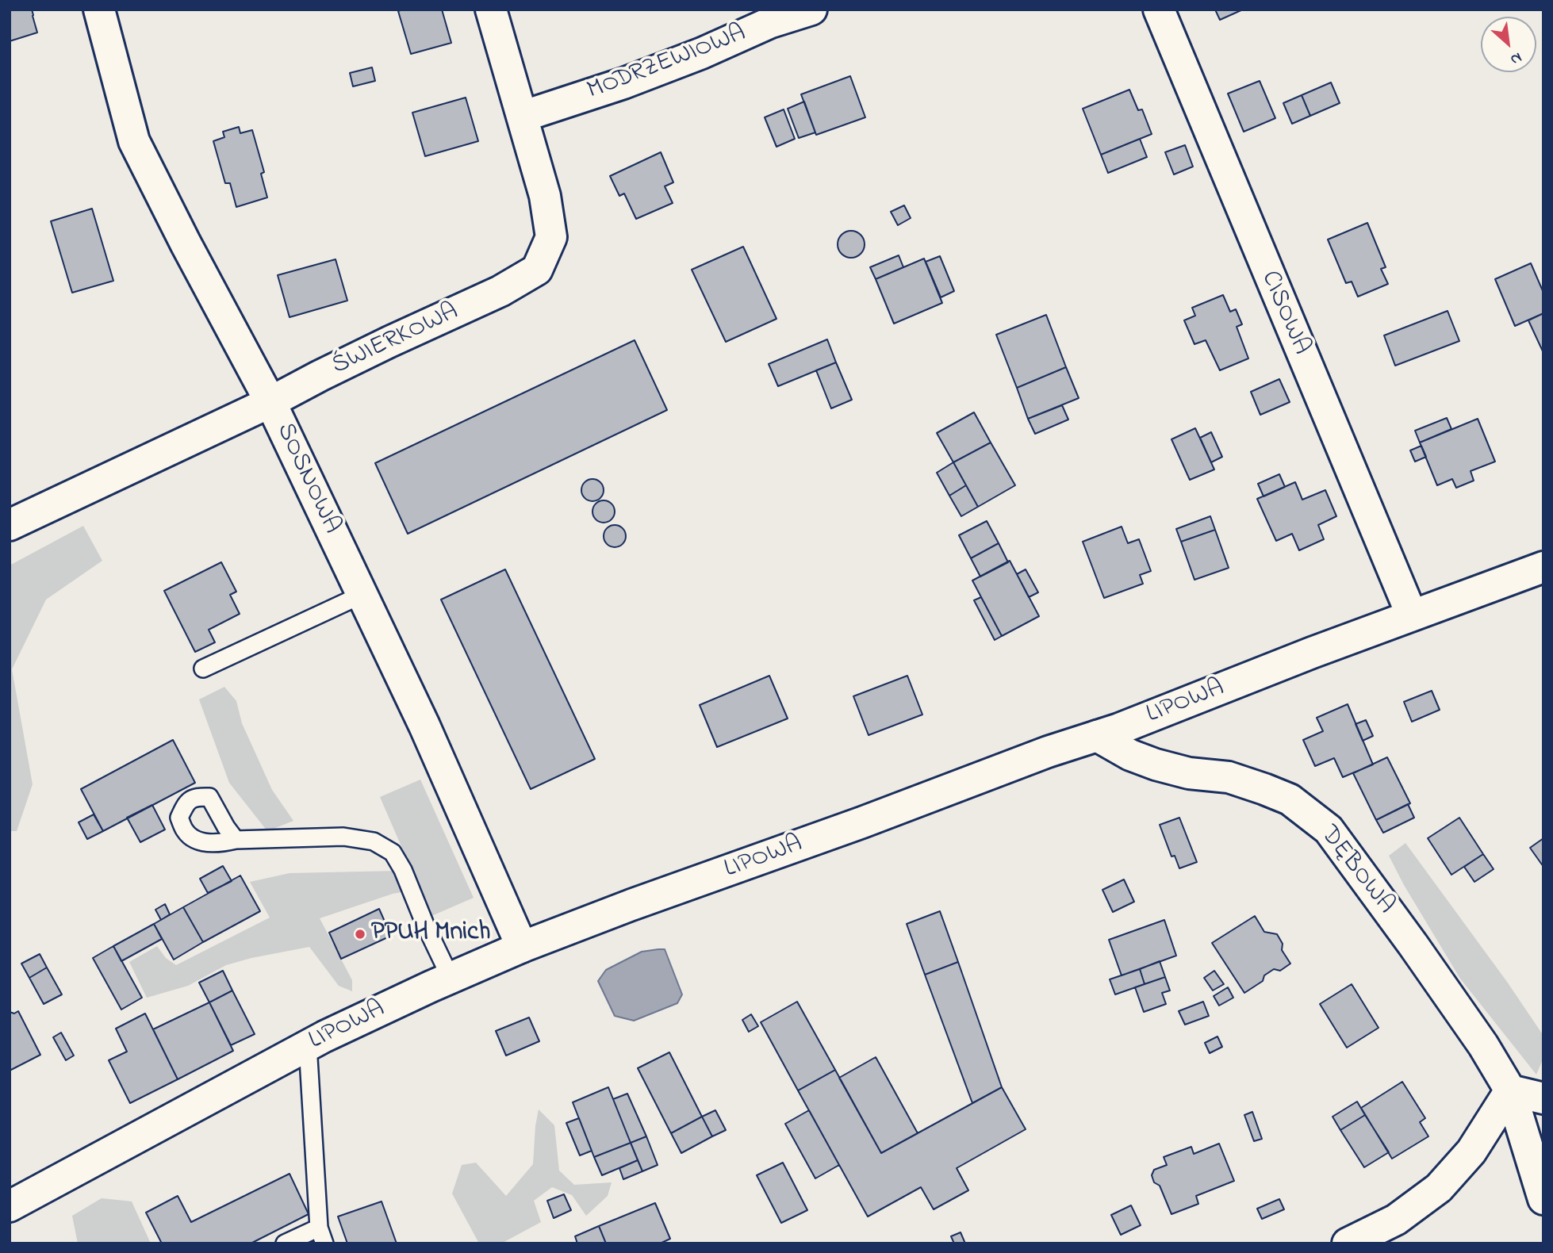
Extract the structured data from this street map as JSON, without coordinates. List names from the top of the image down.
{
  "streets": {
    "street": [
      "MODRZEWIOWA",
      "CISOWA",
      "ŚWIERKOWA",
      "SOSNOWA",
      "LIPOWA",
      "DĘBOWA"
    ]
  },
  "crossings": [
    ["MODRZEWIOWA", "ŚWIERKOWA"],
    ["CISOWA", "LIPOWA"],
    ["ŚWIERKOWA", "SOSNOWA"],
    ["SOSNOWA", "LIPOWA"],
    ["LIPOWA", "DĘBOWA"]
  ],
  "places": ["PPUH Mnich"],
  "north": "bottom right"
}
